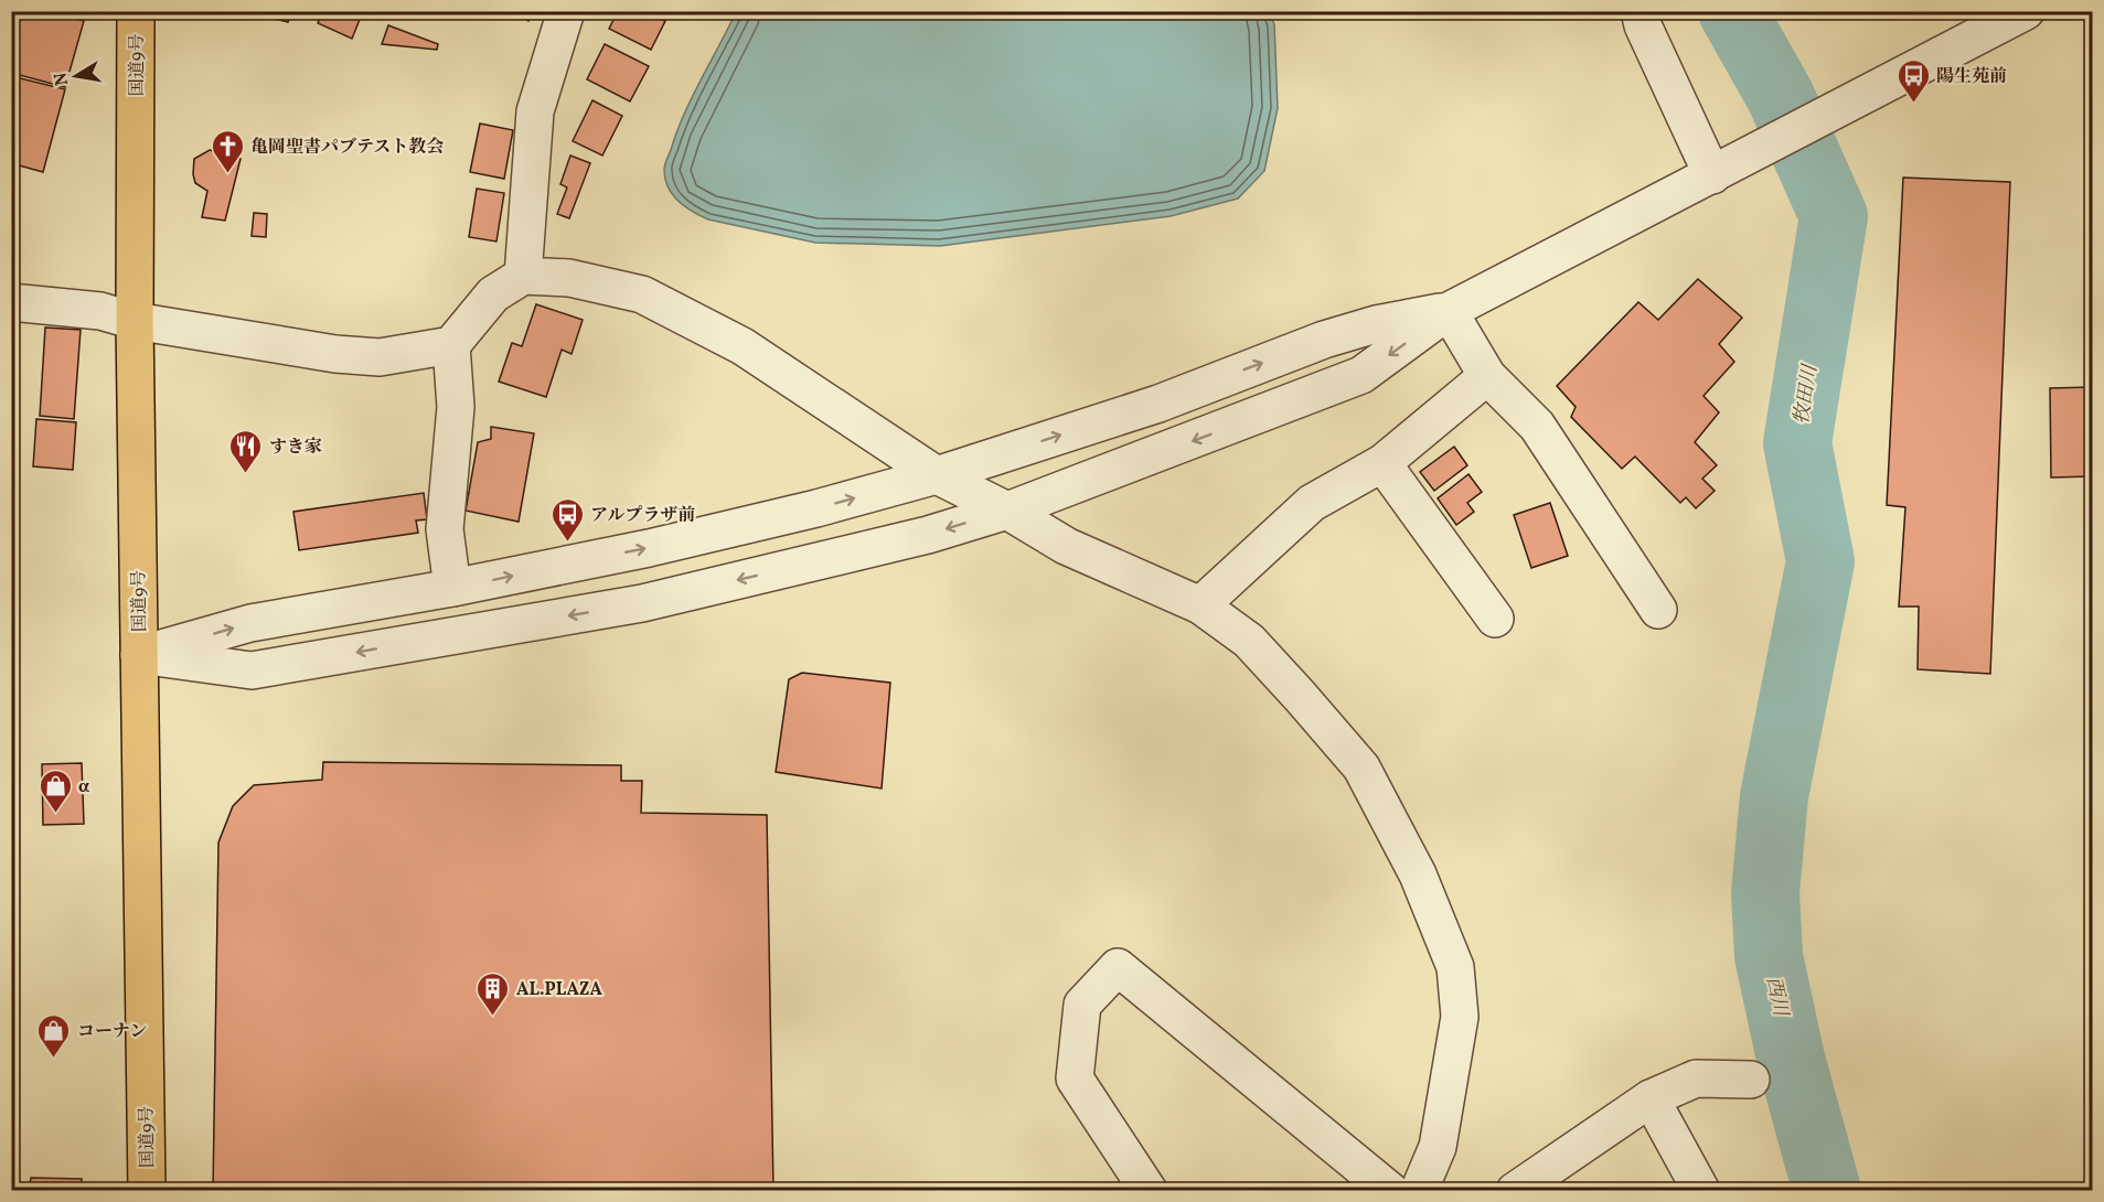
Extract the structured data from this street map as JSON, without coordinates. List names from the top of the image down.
{
  "streets": {
    "highway": ["国道9号"]
  },
  "water": ["牧田川", "西川"],
  "places": {
    "bus stop": ["陽生苑前", "アルプラザ前"],
    "church": ["亀岡聖書パブテスト教会"],
    "restaurant": ["すき家"],
    "shop": ["α", "コーナン"],
    "building": ["AL.PLAZA"]
  },
  "north": "left"
}
